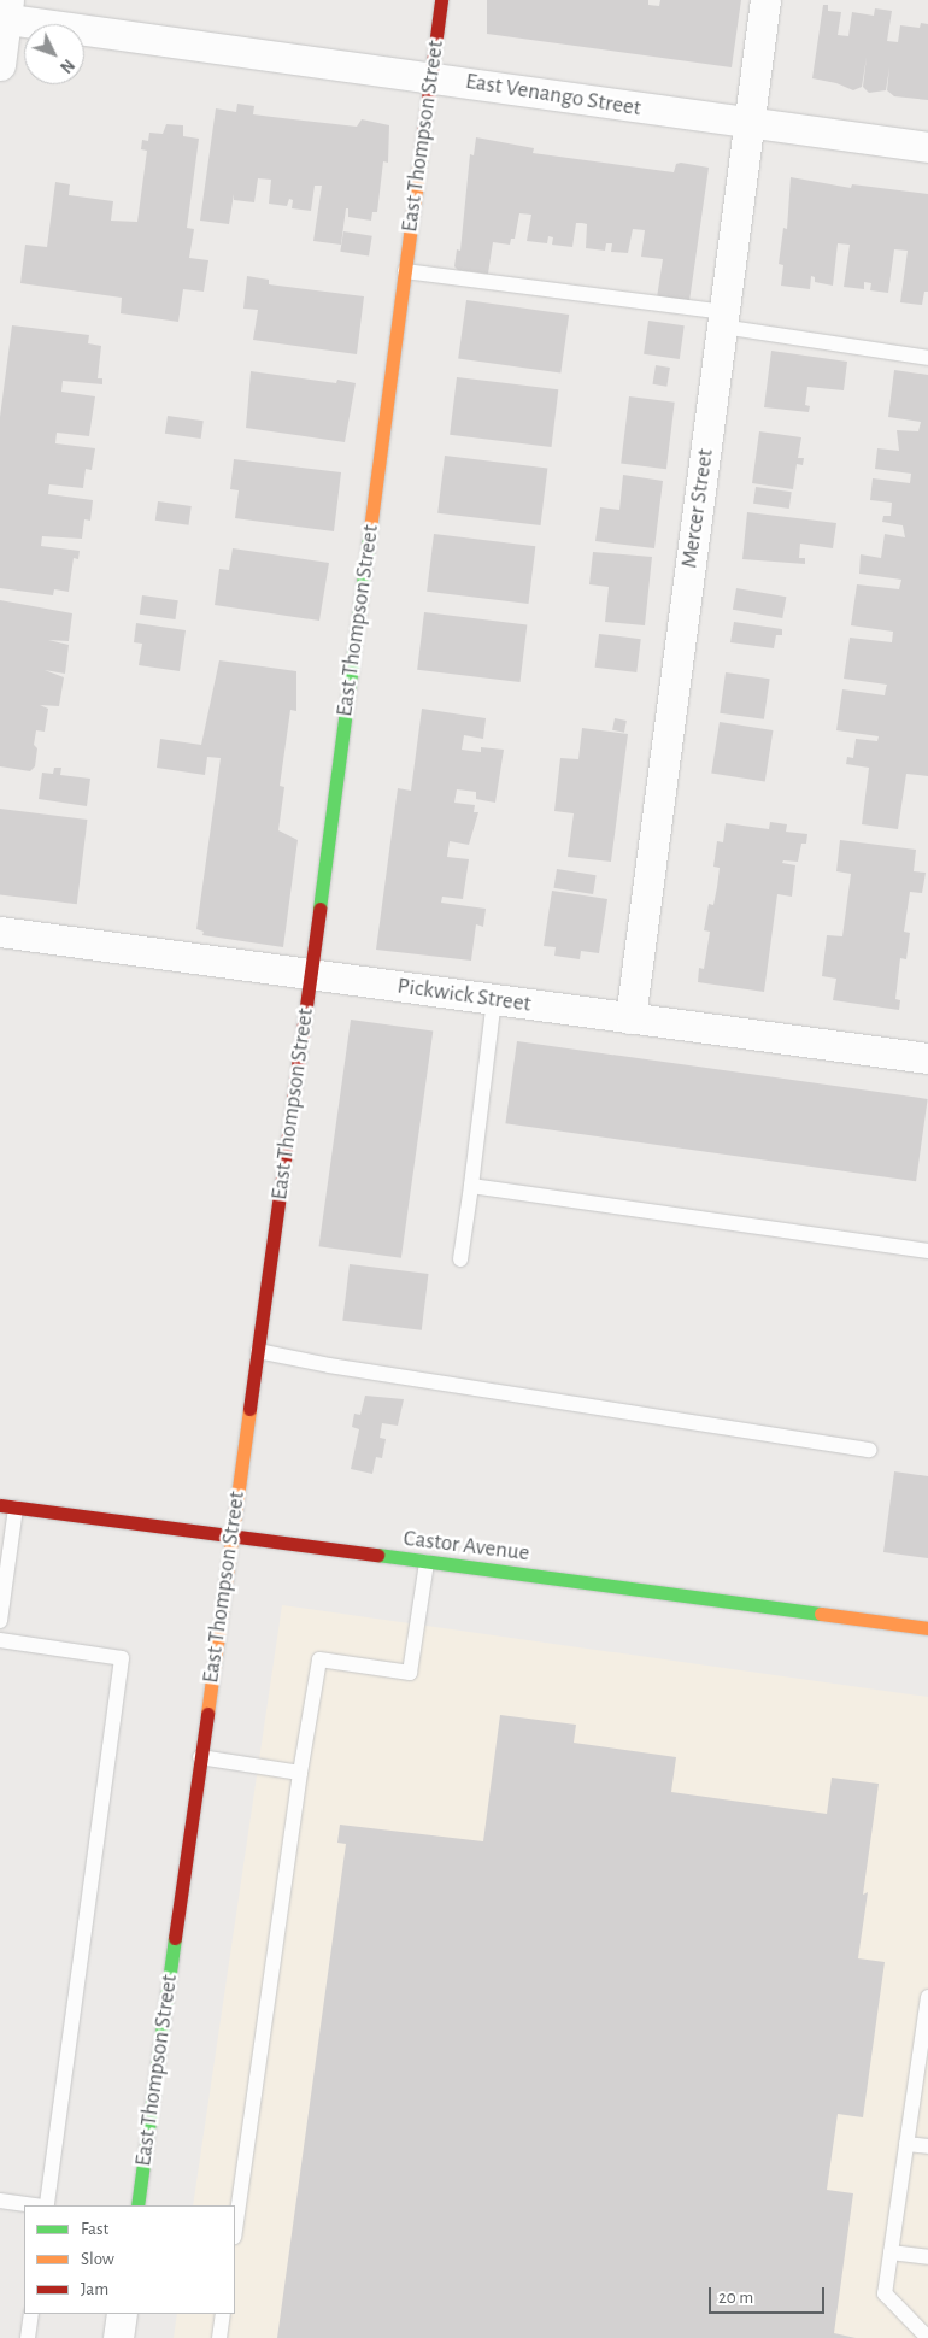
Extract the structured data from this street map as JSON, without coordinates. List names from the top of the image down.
{
  "streets": {
    "street": [
      "East Venango Street",
      "East Thompson Street",
      "Mercer Street",
      "Pickwick Street",
      "Castor Avenue"
    ]
  },
  "crossings": [
    ["East Venango Street", "East Thompson Street"],
    ["East Venango Street", "Mercer Street"],
    ["East Thompson Street", "Pickwick Street"],
    ["East Thompson Street", "Castor Avenue"],
    ["Mercer Street", "Pickwick Street"]
  ],
  "legend": ["Fast", "Slow", "Jam"],
  "scale_bar": "20 m",
  "north": "bottom right"
}
